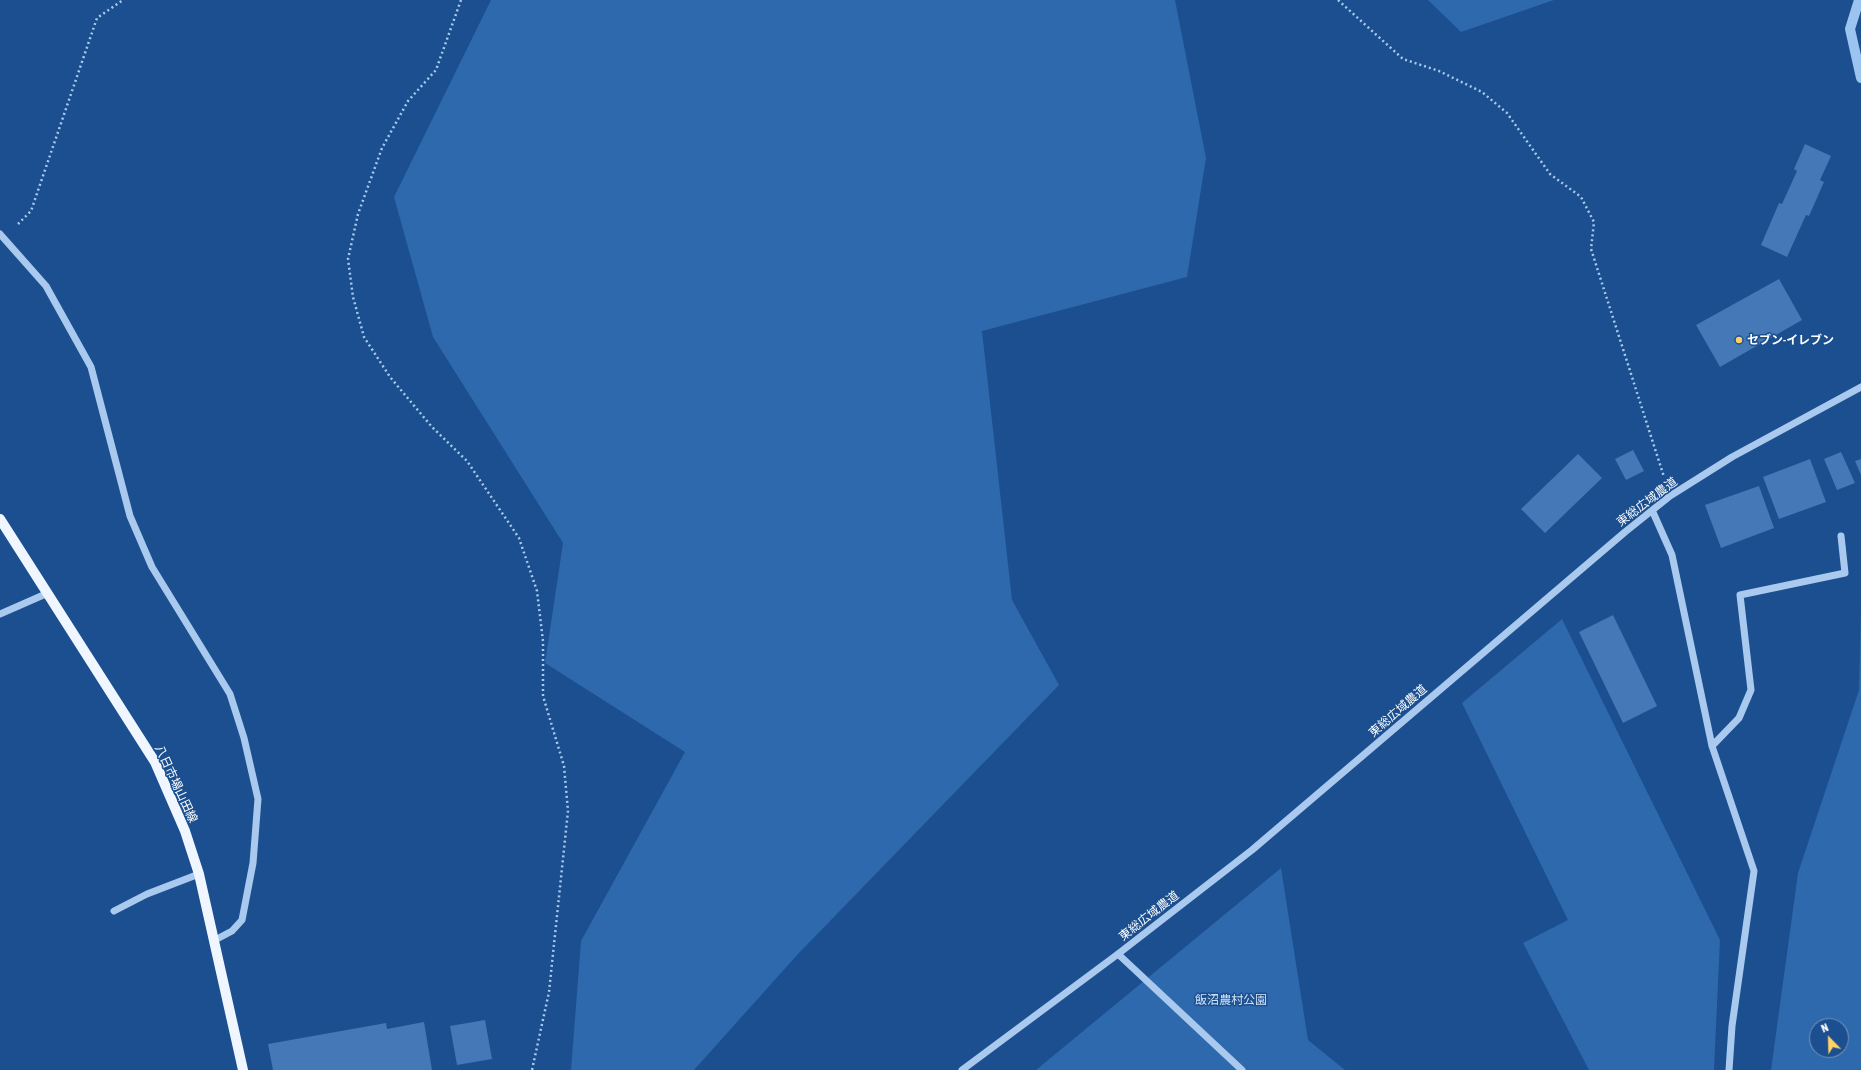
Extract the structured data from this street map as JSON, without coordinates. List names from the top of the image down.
{
  "streets": {
    "main road": ["八日市場山田線"],
    "street": ["東総広域農道"]
  },
  "parks": ["飯沼農村公園"],
  "places": ["セブン-イレブン"],
  "north": "top left"
}
